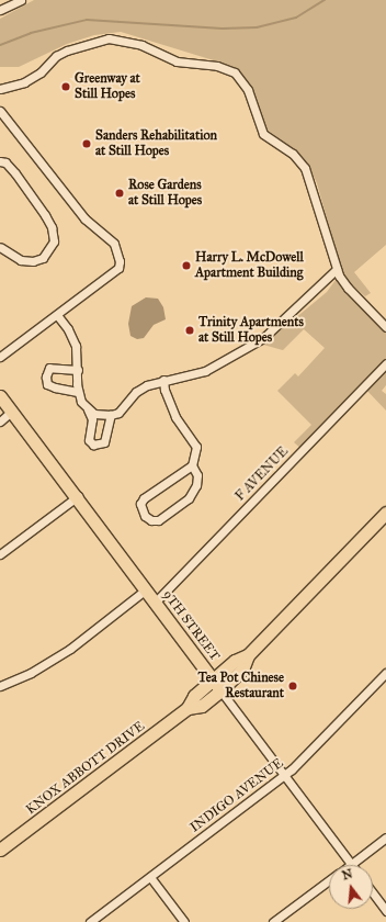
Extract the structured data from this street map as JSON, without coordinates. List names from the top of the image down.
{
  "streets": {
    "main road": ["9TH STREET", "KNOX ABBOTT DRIVE"],
    "street": ["F AVENUE", "INDIGO AVENUE"]
  },
  "crossings": [
    ["F AVENUE", "9TH STREET"],
    ["9TH STREET", "KNOX ABBOTT DRIVE"],
    ["9TH STREET", "INDIGO AVENUE"]
  ],
  "places": [
    "Greenway at Still Hopes",
    "Sanders Rehabilitation at Still Hopes",
    "Rose Gardens at Still Hopes",
    "Harry L. McDowell Apartment Building",
    "Trinity Apartments at Still Hopes",
    "Tea Pot Chinese Restaurant"
  ],
  "north": "top"
}
